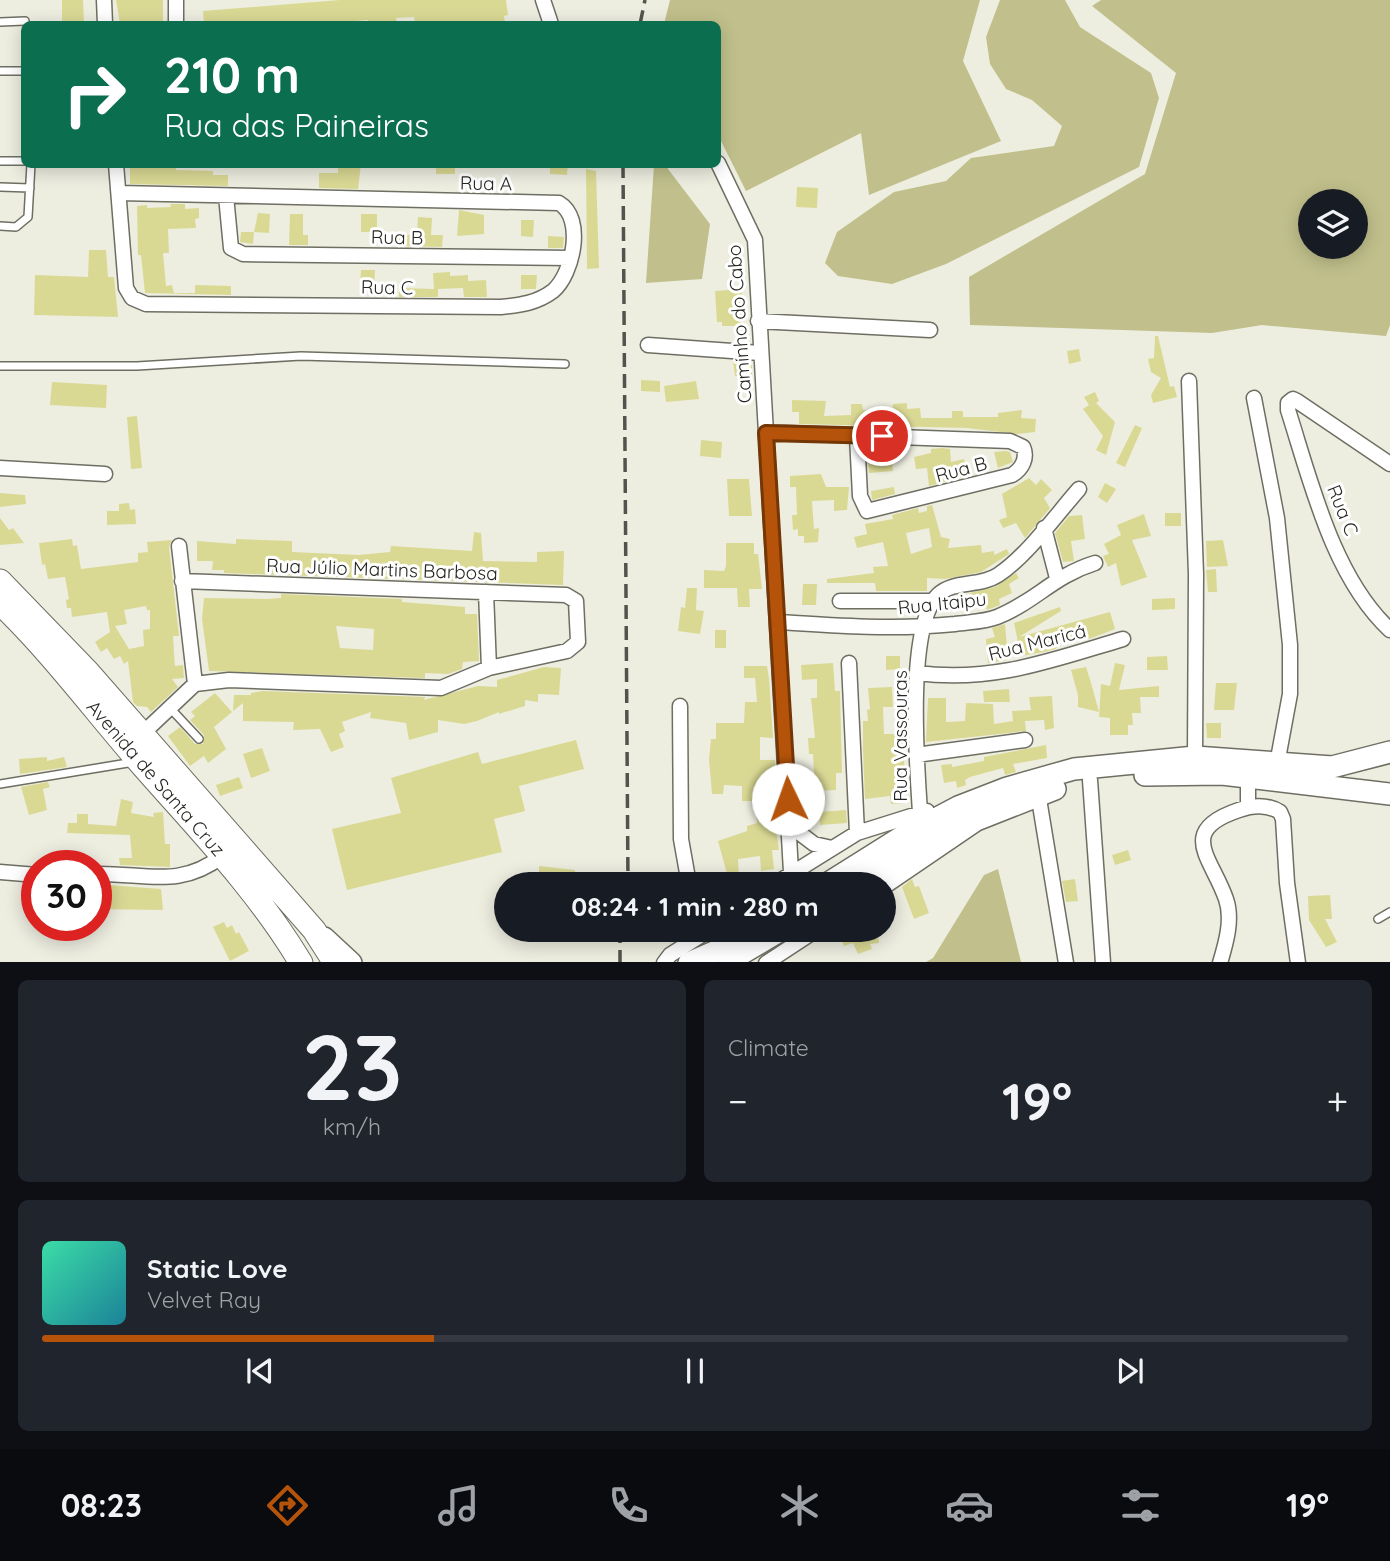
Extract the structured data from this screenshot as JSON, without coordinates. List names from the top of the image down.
{
  "streets": {
    "main road": ["Avenida de Santa Cruz"],
    "street": [
      "Rua A",
      "Rua B",
      "Rua C",
      "Caminho do Cabo",
      "Rua Júlio Martins Barbosa",
      "Rua Itaipu",
      "Rua Maricá",
      "Rua Vassouras"
    ]
  },
  "crossings": [
    ["Rua A", "Rua B"],
    ["Rua A", "Rua C"],
    ["Rua B", "Rua C"],
    ["Caminho do Cabo", "Rua Itaipu"],
    ["Rua Itaipu", "Rua Vassouras"],
    ["Rua Maricá", "Rua Vassouras"]
  ],
  "page": {
    "turn": ["210 m", "Rua das Paineiras"],
    "limit": "30",
    "trip": "08:24 · 1 min · 280 m",
    "tile": [
      ["23", "km/h"],
      "Climate"
    ],
    "heat": ["−", "19°", "+"],
    "song": ["Static Love", "Velvet Ray"],
    "tabs": ["08:23", "19°"]
  }
}
